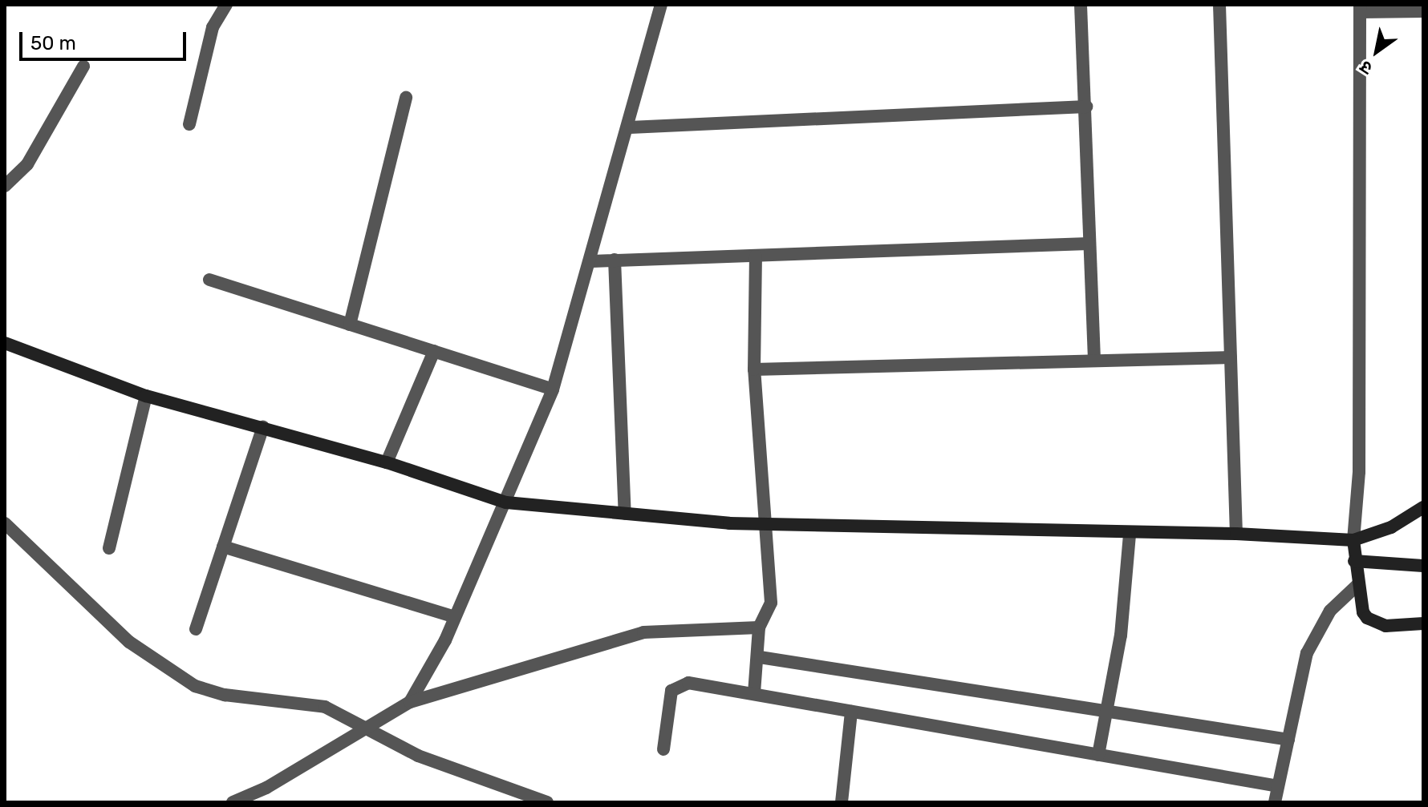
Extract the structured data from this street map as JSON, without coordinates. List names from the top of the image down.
{
  "scale_bar": "50 m",
  "north": "bottom left"
}
